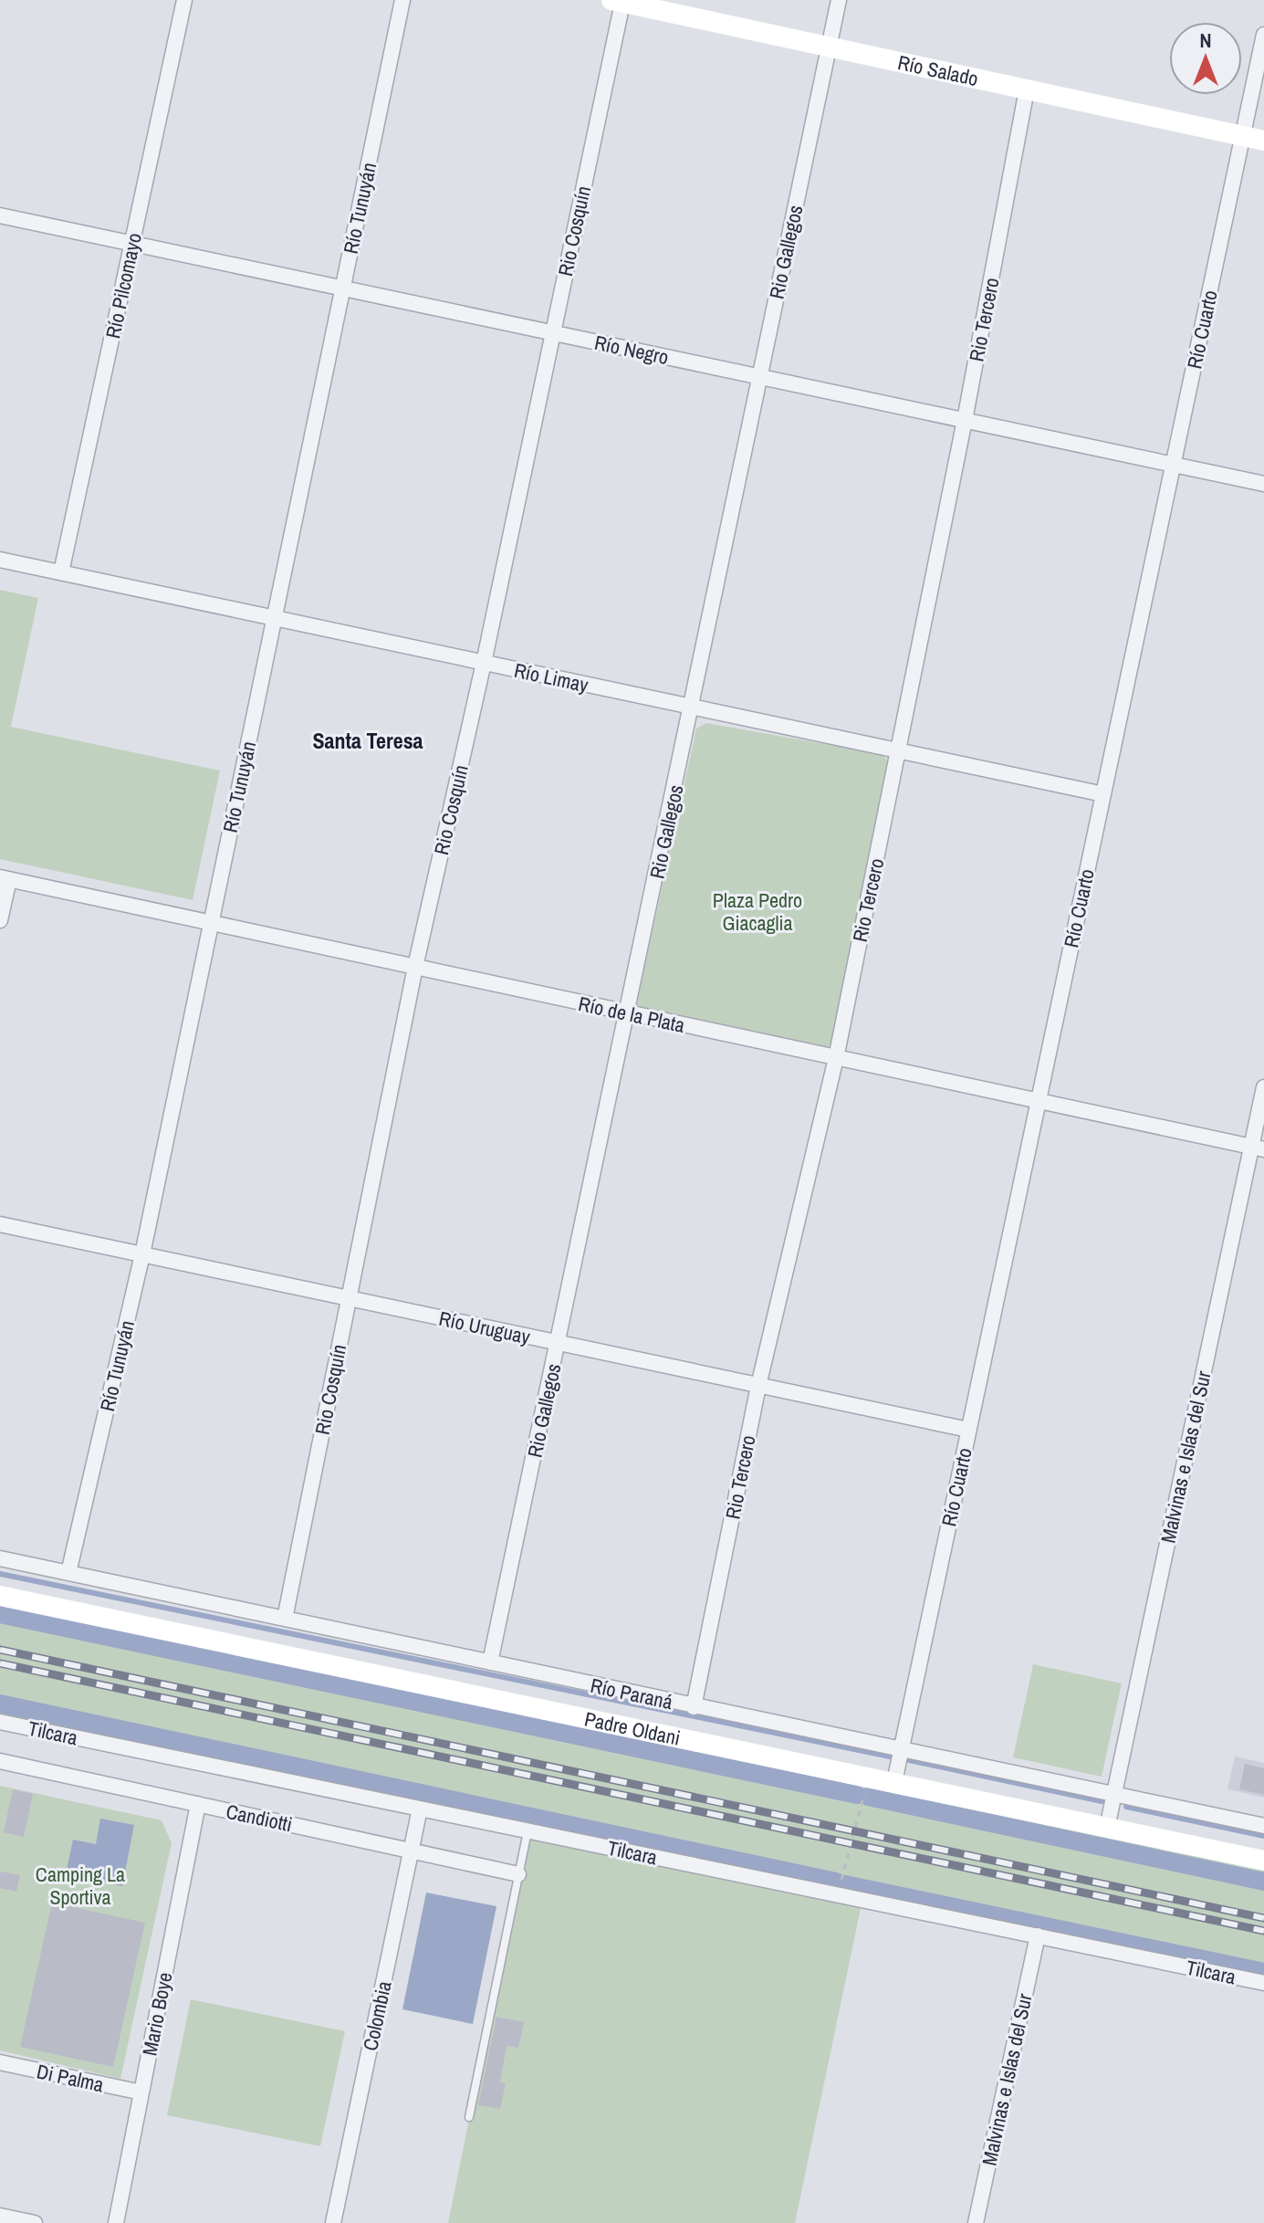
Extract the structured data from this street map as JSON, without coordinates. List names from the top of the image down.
{
  "streets": {
    "main road": ["Río Salado", "Padre Oldani"],
    "street": [
      "Río Tunuyán",
      "Rio Cosquín",
      "Rio Gallegos",
      "Río Pilcomayo",
      "Rio Tercero",
      "Río Cuarto",
      "Río Negro",
      "Río Limay",
      "Río de la Plata",
      "Río Uruguay",
      "Malvinas e Islas del Sur",
      "Río Paraná",
      "Tilcara",
      "Candiotti",
      "Mario Boye",
      "Colombia",
      "Di Palma"
    ]
  },
  "crossings": [
    ["Río Salado", "Rio Cosquín"],
    ["Río Salado", "Rio Gallegos"],
    ["Río Salado", "Rio Tercero"],
    ["Río Salado", "Río Cuarto"],
    ["Río Tunuyán", "Río Negro"],
    ["Río Tunuyán", "Río Limay"],
    ["Río Tunuyán", "Río de la Plata"],
    ["Río Tunuyán", "Río Uruguay"],
    ["Río Tunuyán", "Río Paraná"],
    ["Rio Cosquín", "Río Negro"],
    ["Rio Cosquín", "Río Limay"],
    ["Rio Cosquín", "Río de la Plata"],
    ["Rio Cosquín", "Río Uruguay"],
    ["Rio Cosquín", "Río Paraná"],
    ["Rio Gallegos", "Río Negro"],
    ["Rio Gallegos", "Río Limay"],
    ["Rio Gallegos", "Río de la Plata"],
    ["Rio Gallegos", "Río Uruguay"],
    ["Rio Gallegos", "Río Paraná"],
    ["Río Pilcomayo", "Río Negro"],
    ["Río Pilcomayo", "Río Limay"],
    ["Rio Tercero", "Río Negro"],
    ["Rio Tercero", "Río Limay"],
    ["Rio Tercero", "Río de la Plata"],
    ["Rio Tercero", "Río Uruguay"],
    ["Rio Tercero", "Río Paraná"],
    ["Río Cuarto", "Río Negro"],
    ["Río Cuarto", "Río Limay"],
    ["Río Cuarto", "Río de la Plata"],
    ["Río Cuarto", "Río Uruguay"],
    ["Río Cuarto", "Río Paraná"],
    ["Río Cuarto", "Padre Oldani"],
    ["Río de la Plata", "Malvinas e Islas del Sur"],
    ["Malvinas e Islas del Sur", "Río Paraná"],
    ["Malvinas e Islas del Sur", "Padre Oldani"],
    ["Malvinas e Islas del Sur", "Tilcara"],
    ["Tilcara", "Colombia"],
    ["Candiotti", "Mario Boye"],
    ["Candiotti", "Colombia"],
    ["Mario Boye", "Di Palma"]
  ],
  "districts": ["Santa Teresa"],
  "parks": ["Plaza Pedro Giacaglia", "Camping La Sportiva"],
  "north": "top"
}
